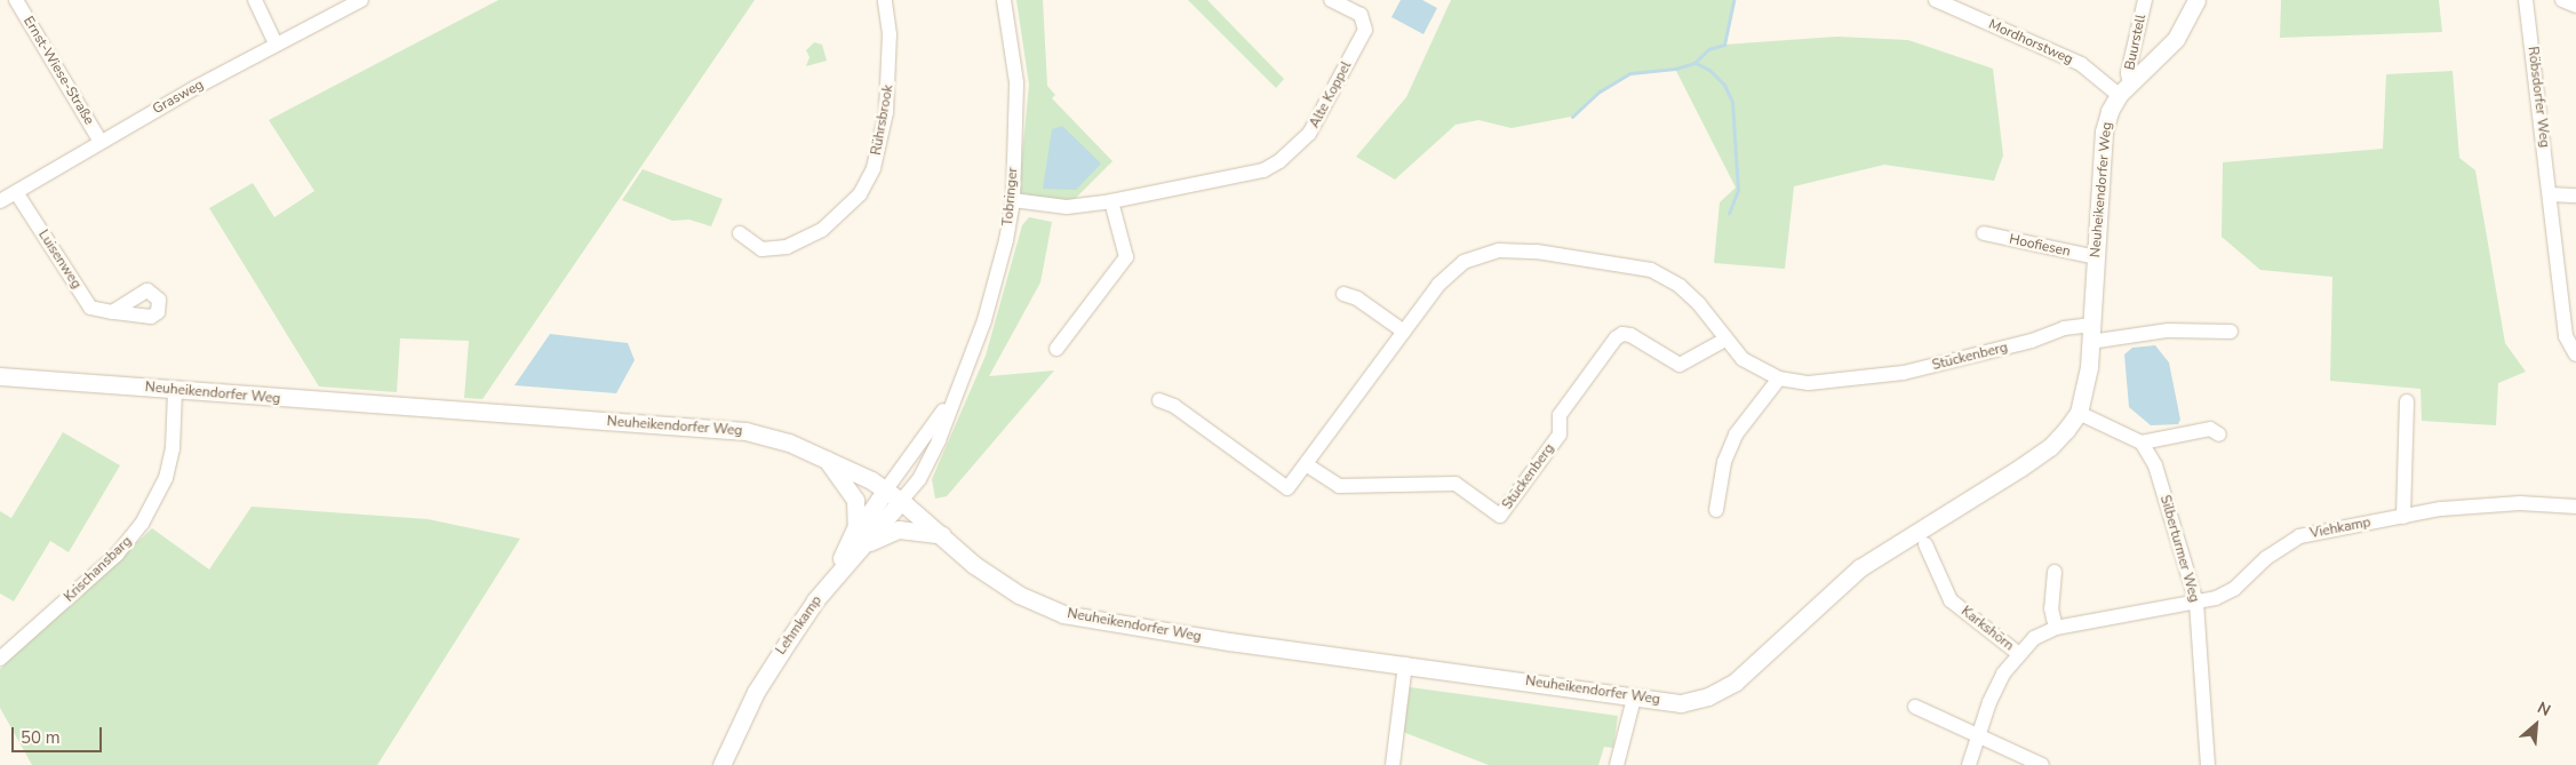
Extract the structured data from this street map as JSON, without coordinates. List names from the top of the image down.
{
  "streets": {
    "street": [
      "Mordhorstweg",
      "Buurstell",
      "Ernst-Wiese-Straße",
      "Alte Koppel",
      "Grasweg",
      "Röbsdorfer Weg",
      "Rührsbrook",
      "Neuheikendorfer Weg",
      "Tobringer",
      "Hoofiesen",
      "Luisenweg",
      "Stückenberg",
      "Viehkamp",
      "Silberturmer Weg",
      "Krischansbarg",
      "Lehmkamp",
      "Karkshörn"
    ]
  },
  "crossings": [
    ["Mordhorstweg", "Buurstell"],
    ["Mordhorstweg", "Neuheikendorfer Weg"],
    ["Buurstell", "Neuheikendorfer Weg"],
    ["Ernst-Wiese-Straße", "Grasweg"],
    ["Alte Koppel", "Tobringer"],
    ["Grasweg", "Luisenweg"],
    ["Neuheikendorfer Weg", "Tobringer"],
    ["Neuheikendorfer Weg", "Hoofiesen"],
    ["Neuheikendorfer Weg", "Stückenberg"],
    ["Neuheikendorfer Weg", "Krischansbarg"],
    ["Viehkamp", "Silberturmer Weg"],
    ["Viehkamp", "Karkshörn"],
    ["Silberturmer Weg", "Karkshörn"]
  ],
  "scale_bar": "50 m",
  "north": "top right"
}
